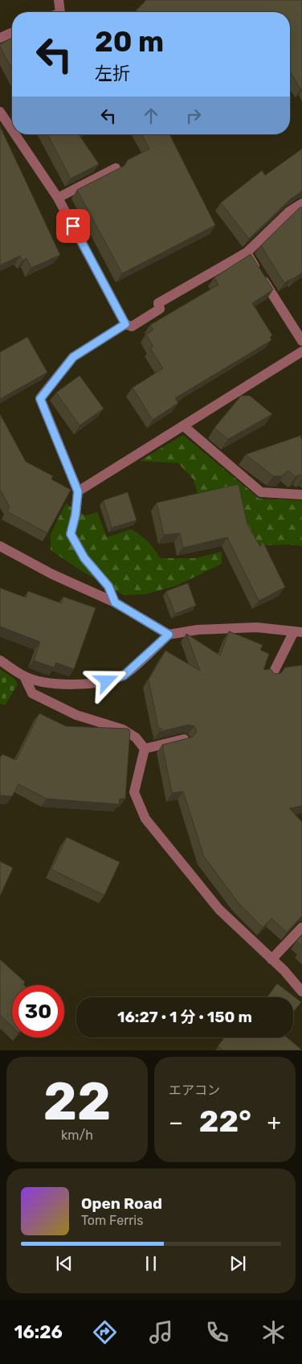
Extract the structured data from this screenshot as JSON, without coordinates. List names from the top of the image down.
{
  "page": {
    "turn": ["20 m", "左折"],
    "limit": "30",
    "trip": "16:27 · 1 分 · 150 m",
    "tile": [
      ["22", "km/h"],
      "エアコン"
    ],
    "heat": ["−", "22°", "+"],
    "song": ["Open Road", "Tom Ferris"],
    "tabs": "16:26"
  }
}
